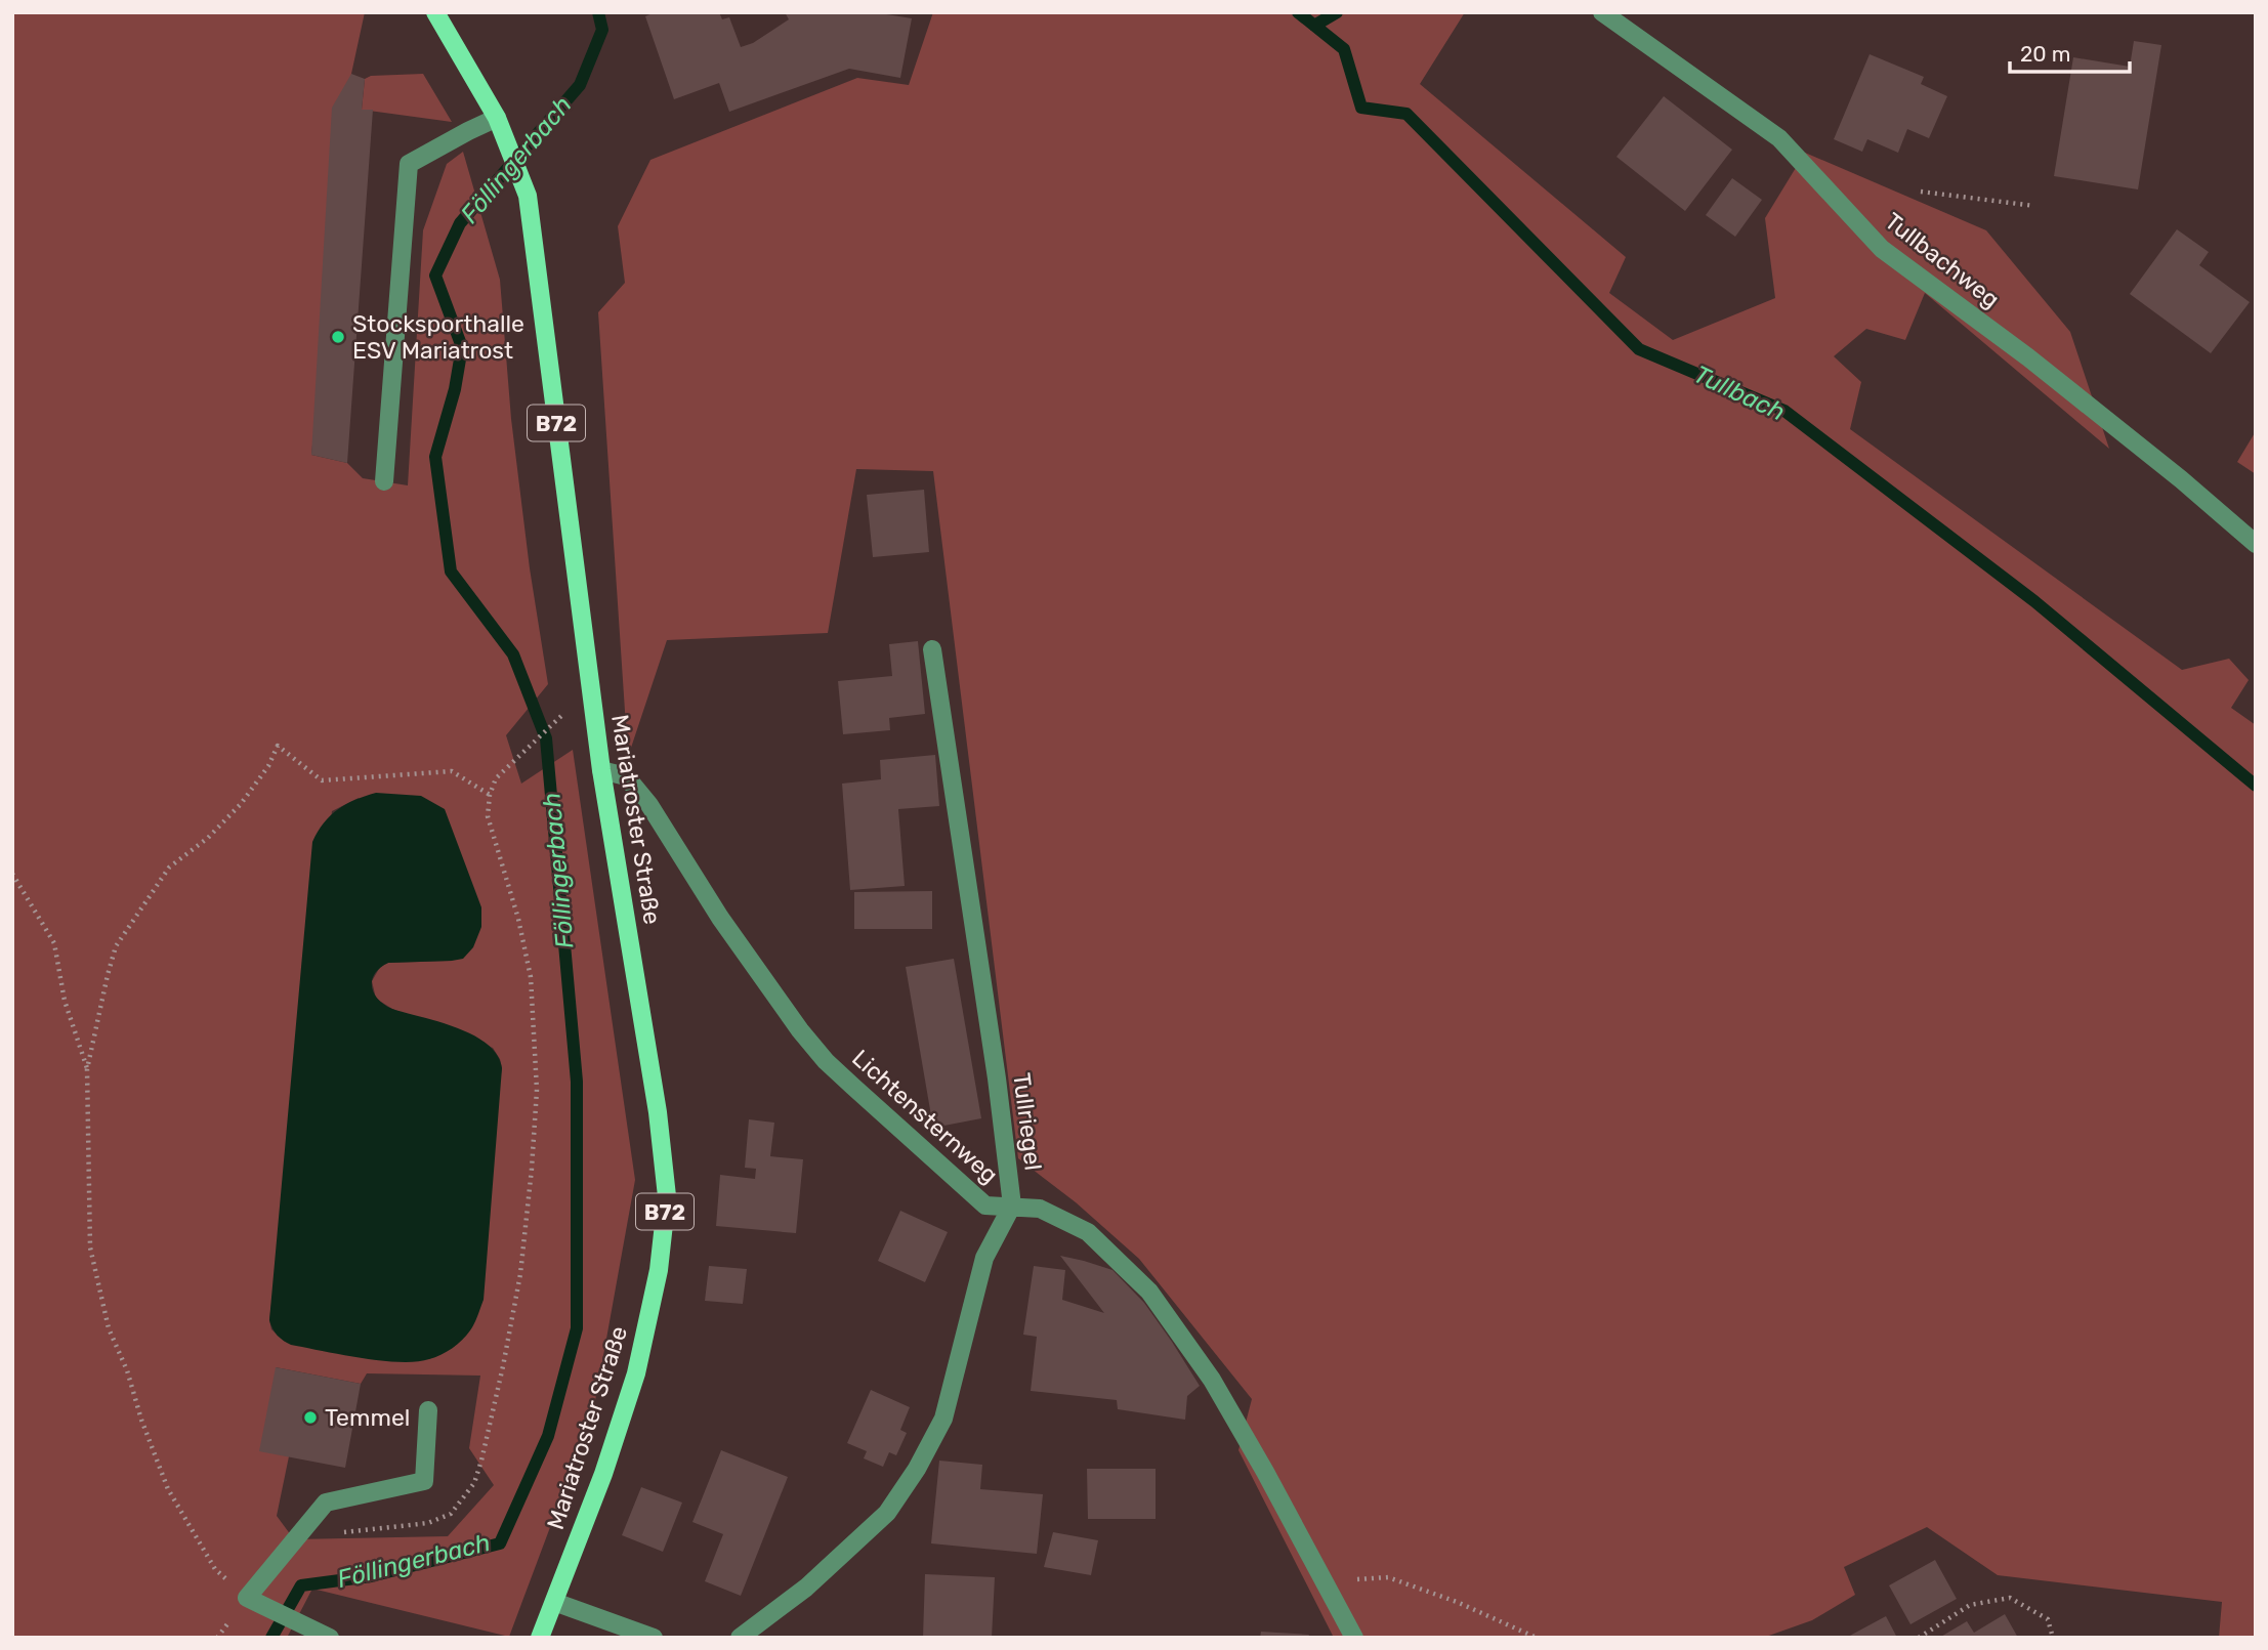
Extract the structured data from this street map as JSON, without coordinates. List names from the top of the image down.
{
  "streets": {
    "main road": ["B72", "Mariatroster Straße"],
    "street": ["Tullbachweg", "Lichtensternweg", "Tullriegel"]
  },
  "crossings": [
    ["Mariatroster Straße", "Lichtensternweg"],
    ["Lichtensternweg", "Tullriegel"]
  ],
  "water": ["Föllingerbach", "Tullbach"],
  "places": ["Stocksporthalle ESV Mariatrost", "Temmel"],
  "scale_bar": "20 m"
}
